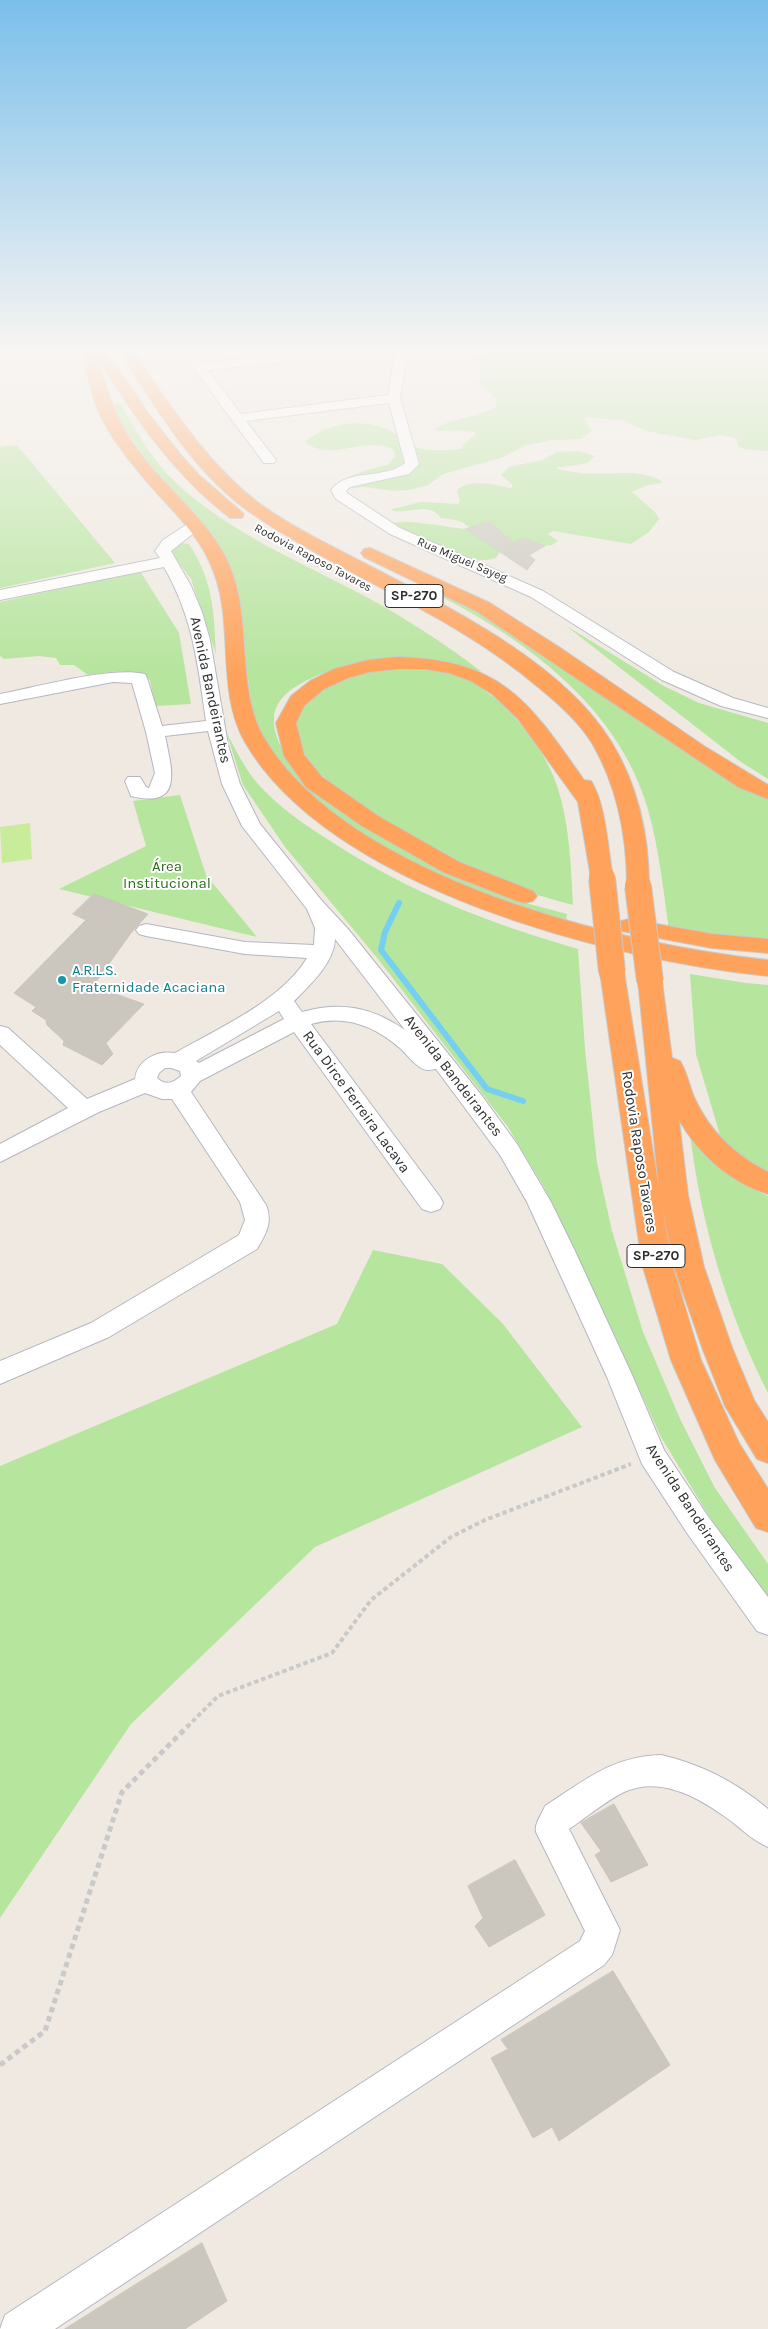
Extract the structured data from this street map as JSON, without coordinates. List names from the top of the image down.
{
  "streets": {
    "highway": ["Rodovia Raposo Tavares", "SP-270"],
    "street": ["Rua Miguel Sayeg", "Avenida Bandeirantes", "Rua Dirce Ferreira Lacava"]
  },
  "crossings": [
    ["Rodovia Raposo Tavares", "SP-270"]
  ],
  "parks": ["Área Institucional"],
  "places": ["A.R.L.S. Fraternidade Acaciana"]
}
